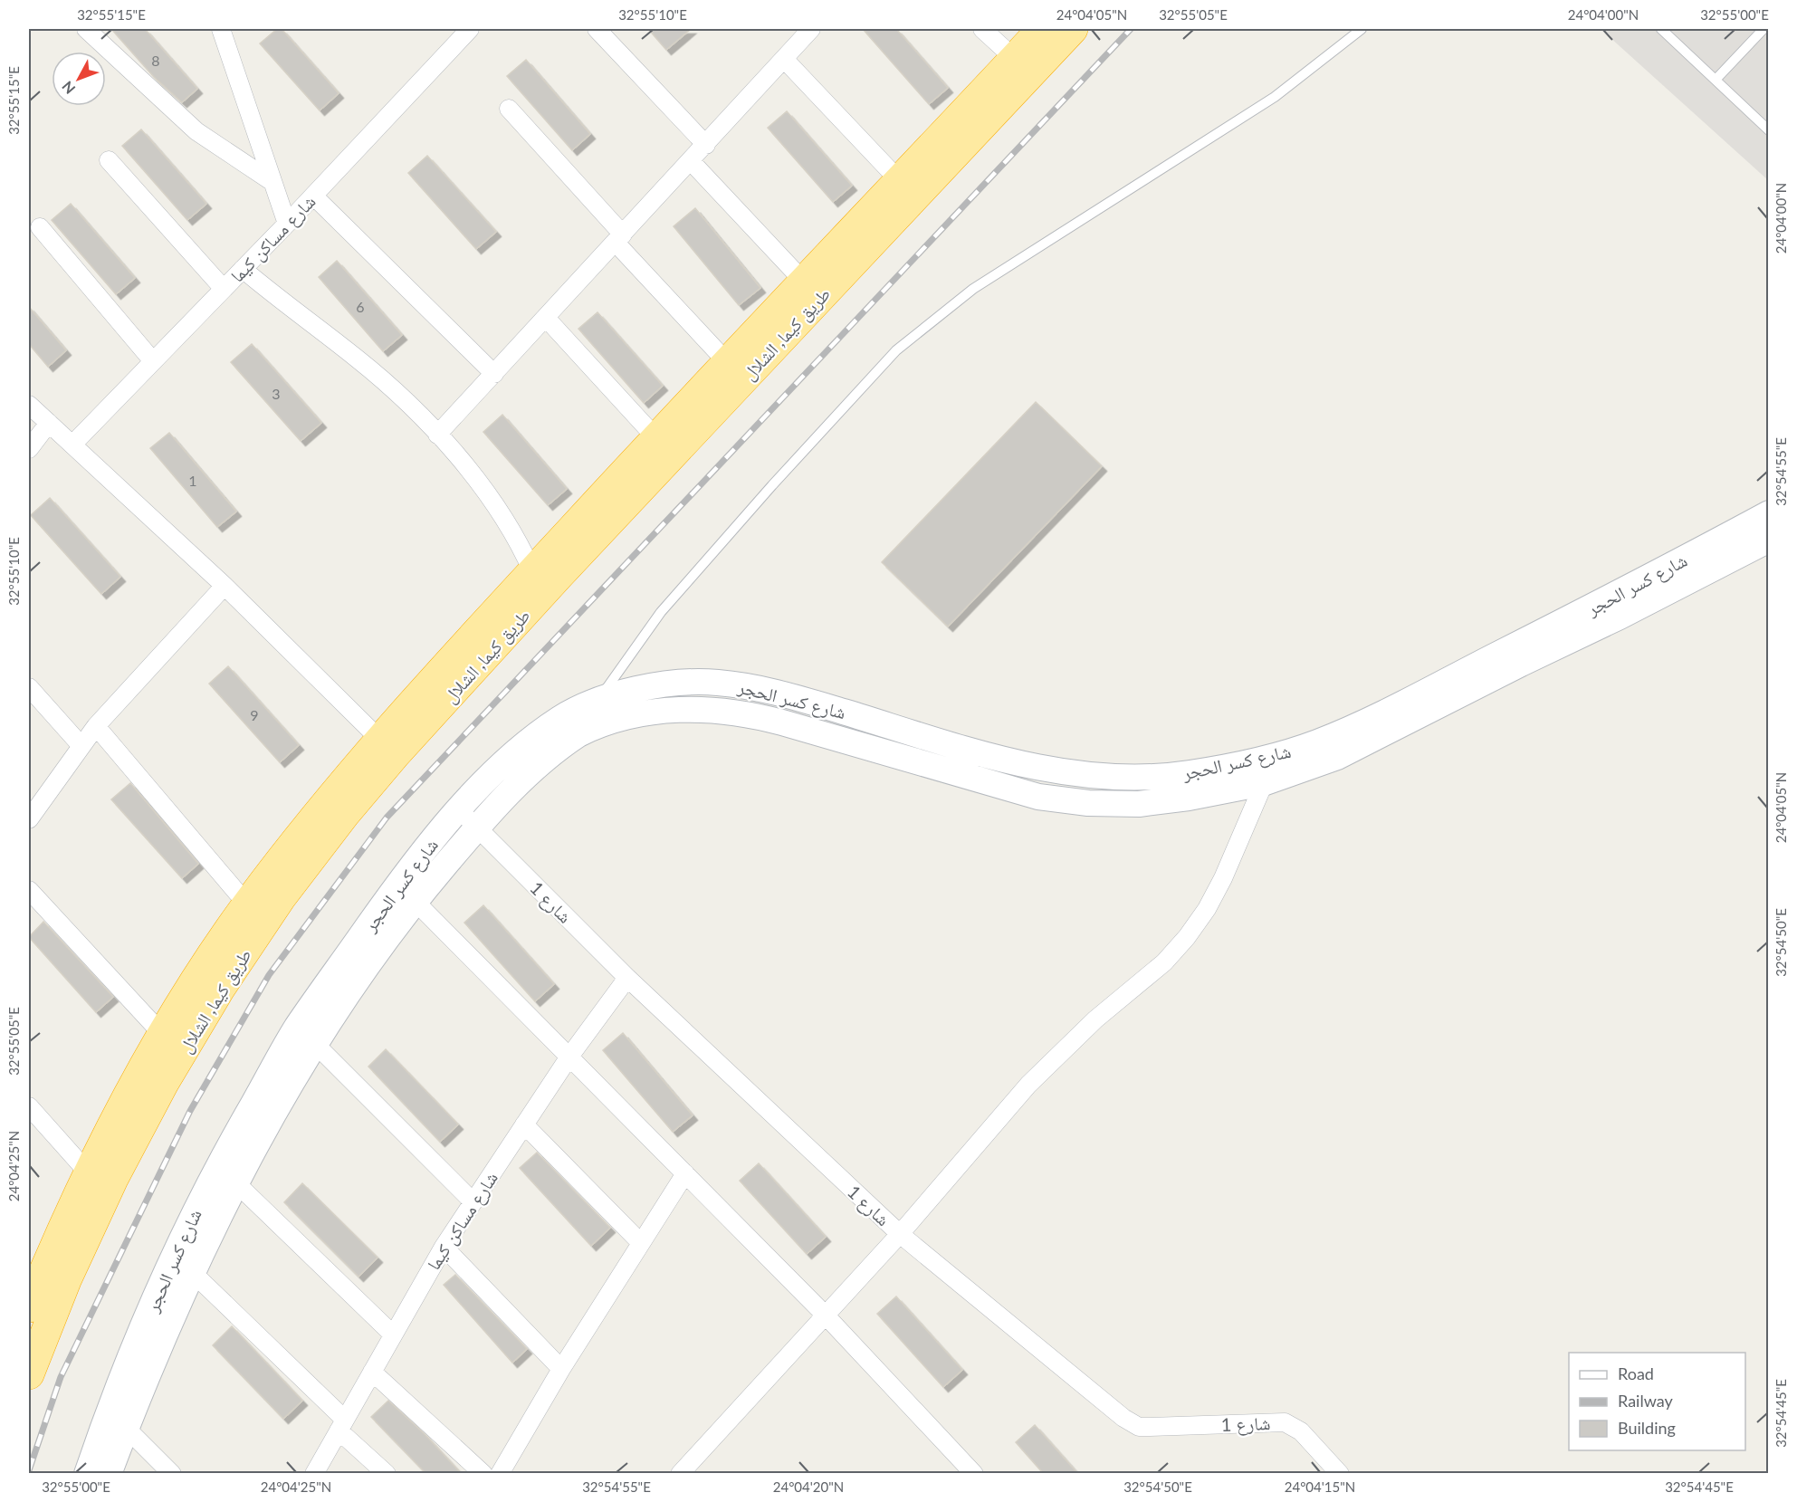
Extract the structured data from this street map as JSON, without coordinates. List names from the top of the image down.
{
  "streets": {
    "highway": ["طريق كيما, الشلال"],
    "main road": ["شارع كسر الحجر"],
    "street": ["شارع مساكن كيما", "شارع 1"]
  },
  "crossings": [
    ["شارع مساكن كيما", "شارع 1"],
    ["شارع كسر الحجر", "شارع 1"]
  ],
  "house_numbers": [
    "8",
    "6",
    "3",
    "1",
    "9"
  ],
  "legend": ["Road", "Railway", "Building"],
  "north": "bottom left",
  "coordinates": [
    "32°55'15\"E",
    "32°55'10\"E",
    "24°04'05\"N",
    "32°55'05\"E",
    "24°04'00\"N",
    "32°55'00\"E",
    "32°54'55\"E",
    "32°54'50\"E",
    "24°04'25\"N",
    "32°54'45\"E",
    "24°04'20\"N",
    "24°04'15\"N"
  ]
}
